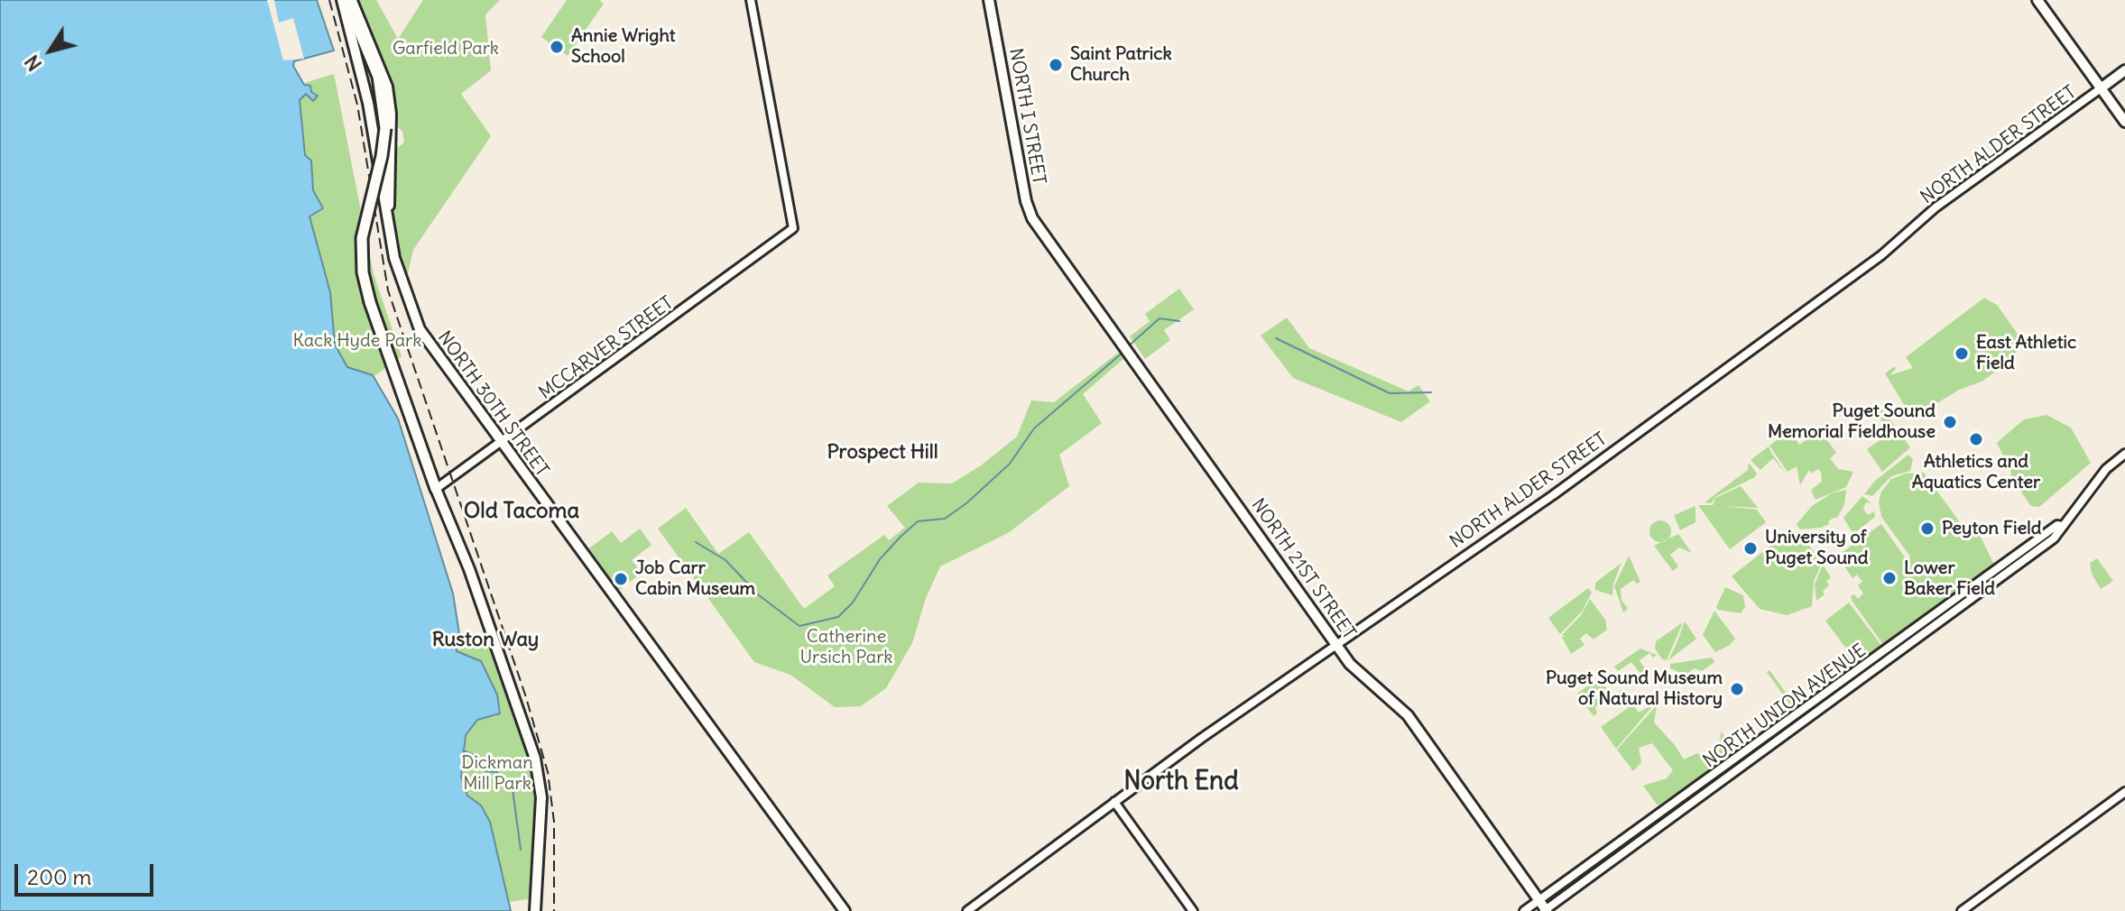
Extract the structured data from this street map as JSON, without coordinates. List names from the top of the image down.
{
  "streets": {
    "main road": ["NORTH I STREET", "NORTH 30TH STREET", "NORTH 21ST STREET"],
    "street": ["NORTH ALDER STREET", "MCCARVER STREET", "NORTH UNION AVENUE"]
  },
  "crossings": [
    ["NORTH I STREET", "NORTH 21ST STREET"],
    ["NORTH ALDER STREET", "NORTH 21ST STREET"],
    ["MCCARVER STREET", "NORTH 30TH STREET"],
    ["NORTH 21ST STREET", "NORTH UNION AVENUE"]
  ],
  "districts": [
    "Prospect Hill",
    "Old Tacoma",
    "Ruston Way",
    "North End"
  ],
  "parks": [
    "Garfield Park",
    "Kack Hyde Park",
    "Catherine Ursich Park",
    "Dickman Mill Park"
  ],
  "places": [
    "Annie Wright School",
    "Saint Patrick Church",
    "East Athletic Field",
    "Puget Sound Memorial Fieldhouse",
    "Athletics and Aquatics Center",
    "Peyton Field",
    "University of Puget Sound",
    "Lower Baker Field",
    "Job Carr Cabin Museum",
    "Puget Sound Museum of Natural History"
  ],
  "scale_bar": "200 m",
  "north": "bottom left"
}
